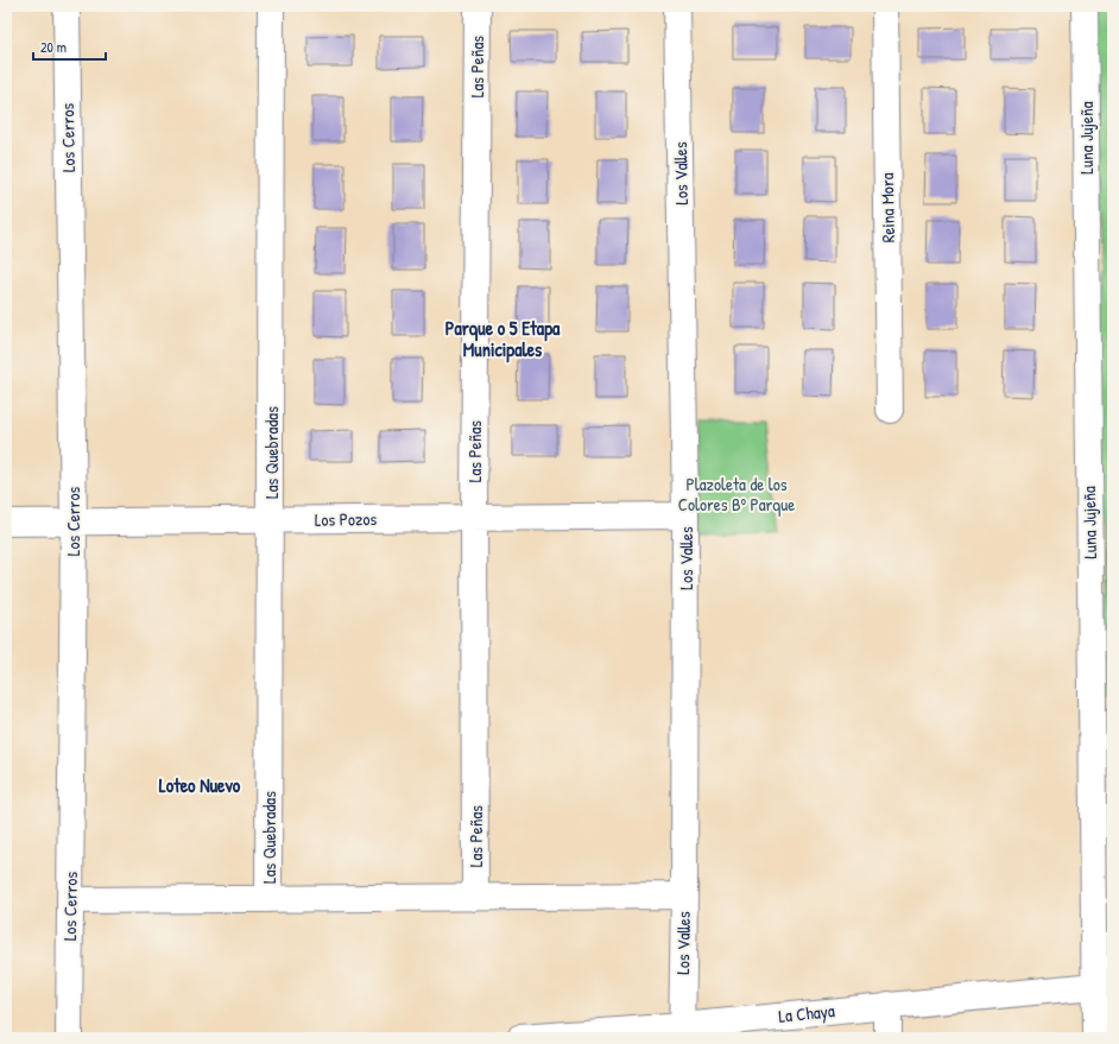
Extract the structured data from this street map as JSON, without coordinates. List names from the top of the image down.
{
  "streets": {
    "street": [
      "Las Peñas",
      "Los Cerros",
      "Luna Jujeña",
      "Los Valles",
      "Reina Mora",
      "Las Quebradas",
      "Los Pozos",
      "La Chaya"
    ]
  },
  "crossings": [
    ["Las Peñas", "Los Pozos"],
    ["Los Cerros", "Los Pozos"],
    ["Luna Jujeña", "La Chaya"],
    ["Los Valles", "Los Pozos"],
    ["Los Valles", "La Chaya"],
    ["Las Quebradas", "Los Pozos"]
  ],
  "districts": ["Parque o 5 Etapa Municipales", "Loteo Nuevo"],
  "parks": ["Plazoleta de los Colores Bº Parque"],
  "scale_bar": "20 m"
}
